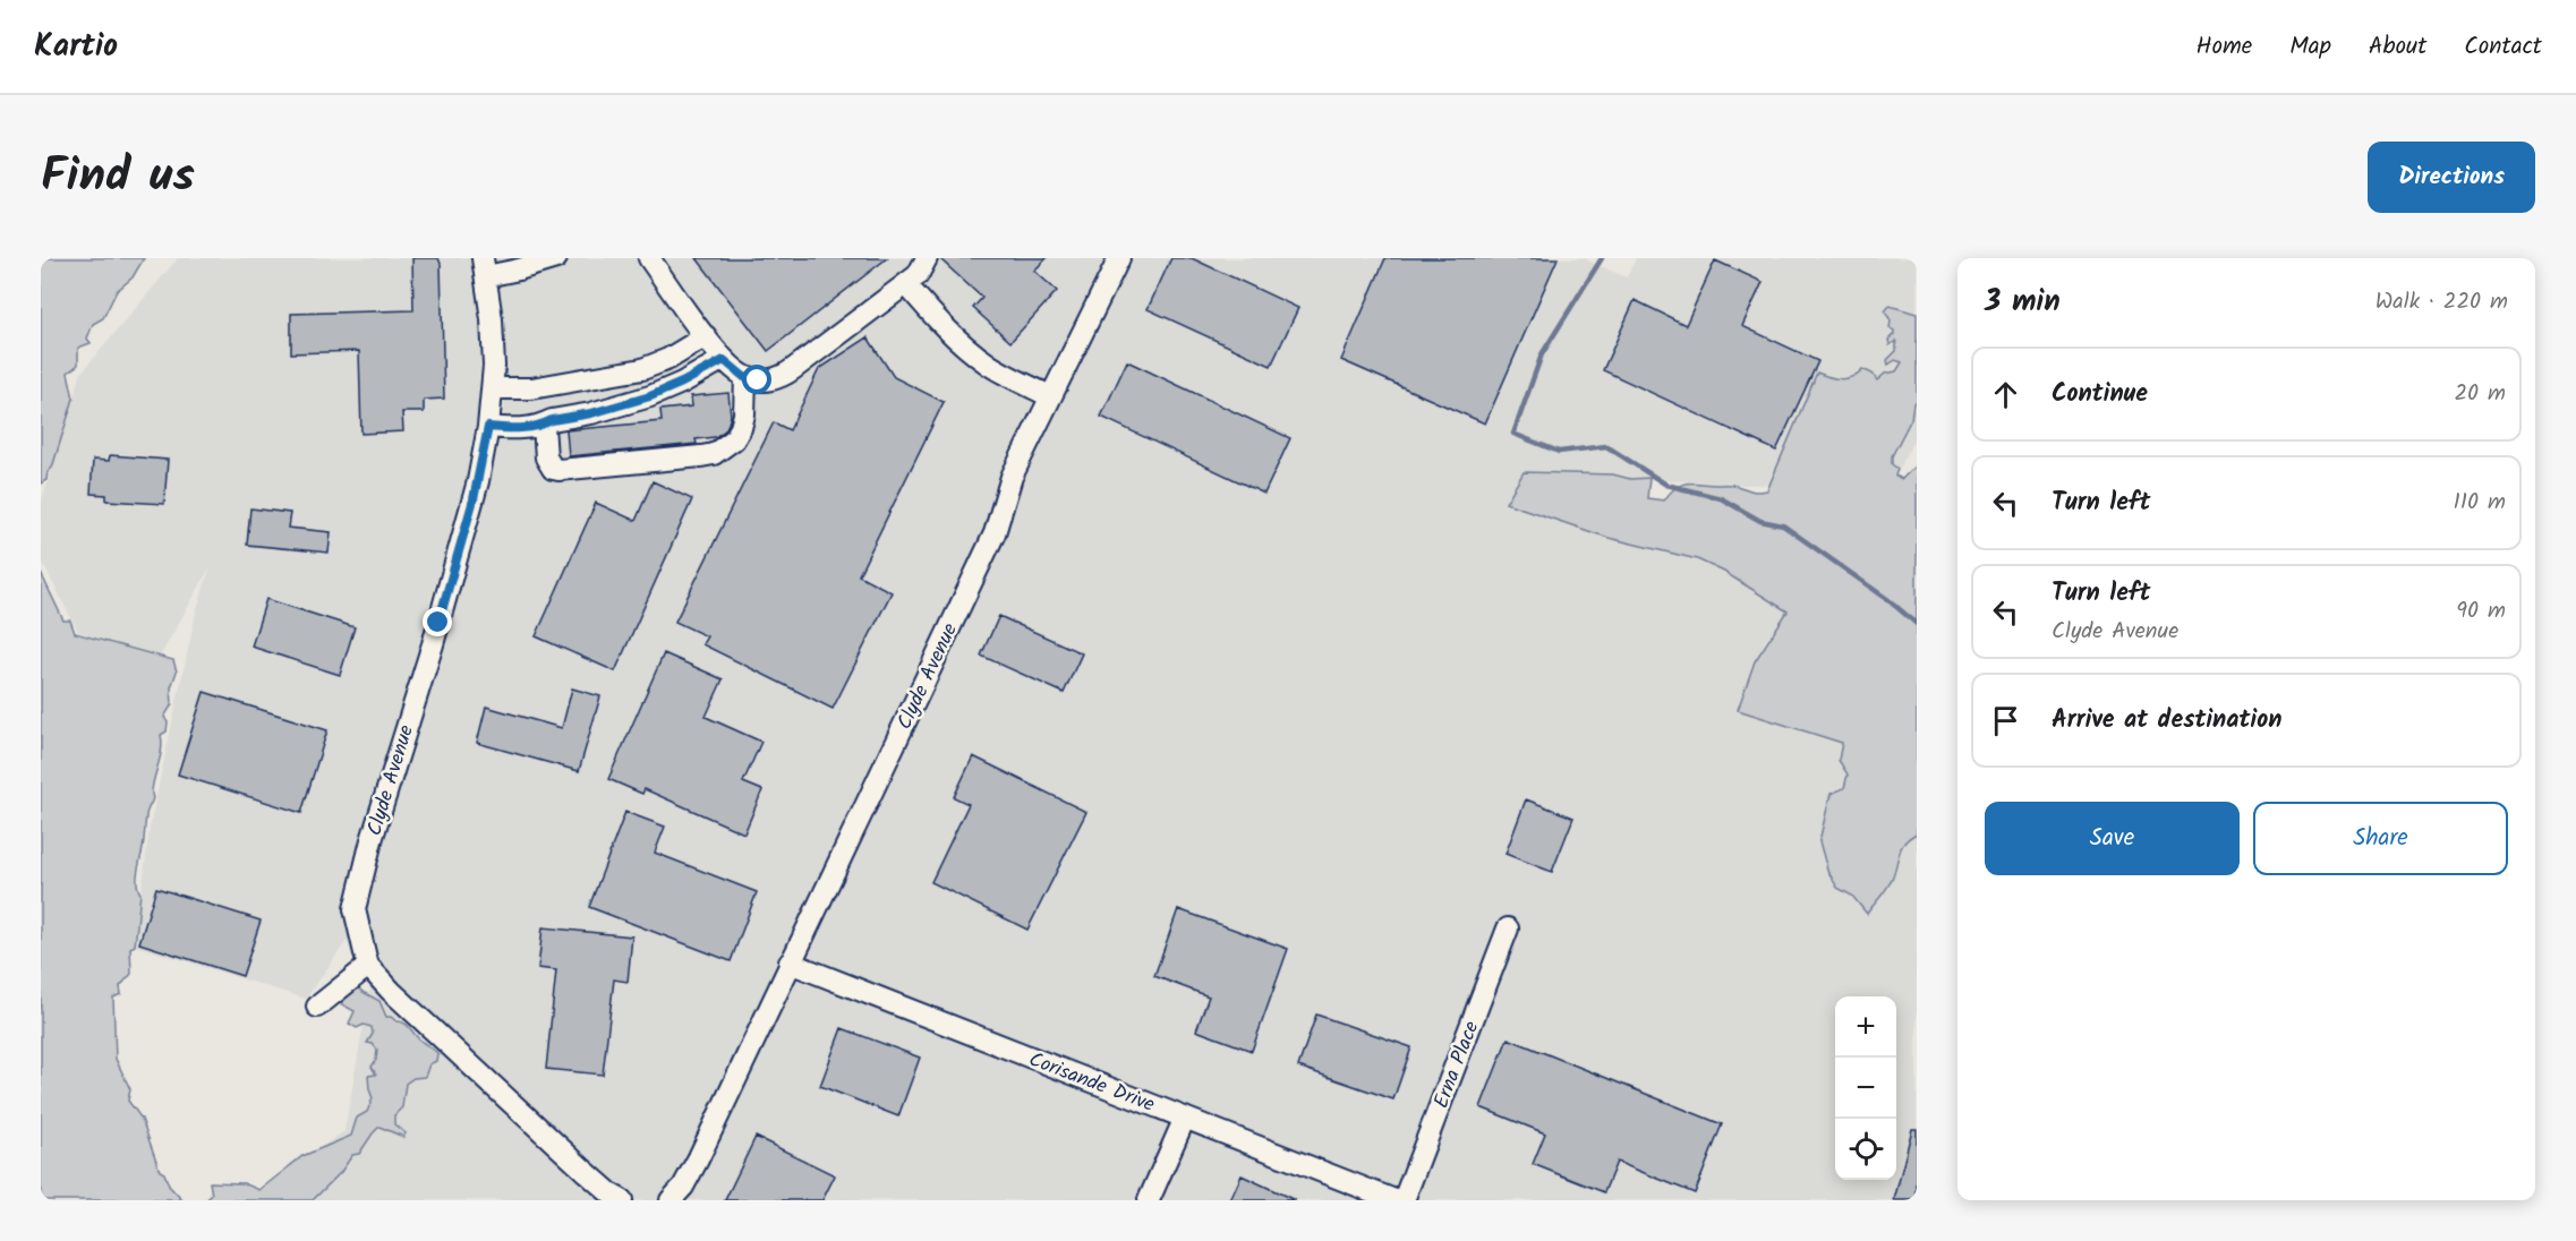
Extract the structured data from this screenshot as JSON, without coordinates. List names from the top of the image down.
{
  "streets": {
    "street": ["Clyde Avenue", "Erna Place", "Corisande Drive"]
  },
  "crossings": [
    ["Clyde Avenue", "Corisande Drive"]
  ],
  "page": {
    "header": "Kartio",
    "nav": [
      "Home",
      "Map",
      "About",
      "Contact"
    ],
    "title": "Find us",
    "buttons": [
      "Directions",
      ["Save", "Share"]
    ],
    "heading": ["3 min", "Walk · 220 m"],
    "list": [
      ["Continue", "20 m"],
      ["Turn left", "110 m"],
      ["Turn left", "Clyde Avenue", "90 m"],
      "Arrive at destination"
    ],
    "map_buttons": ["+", "−"]
  }
}
